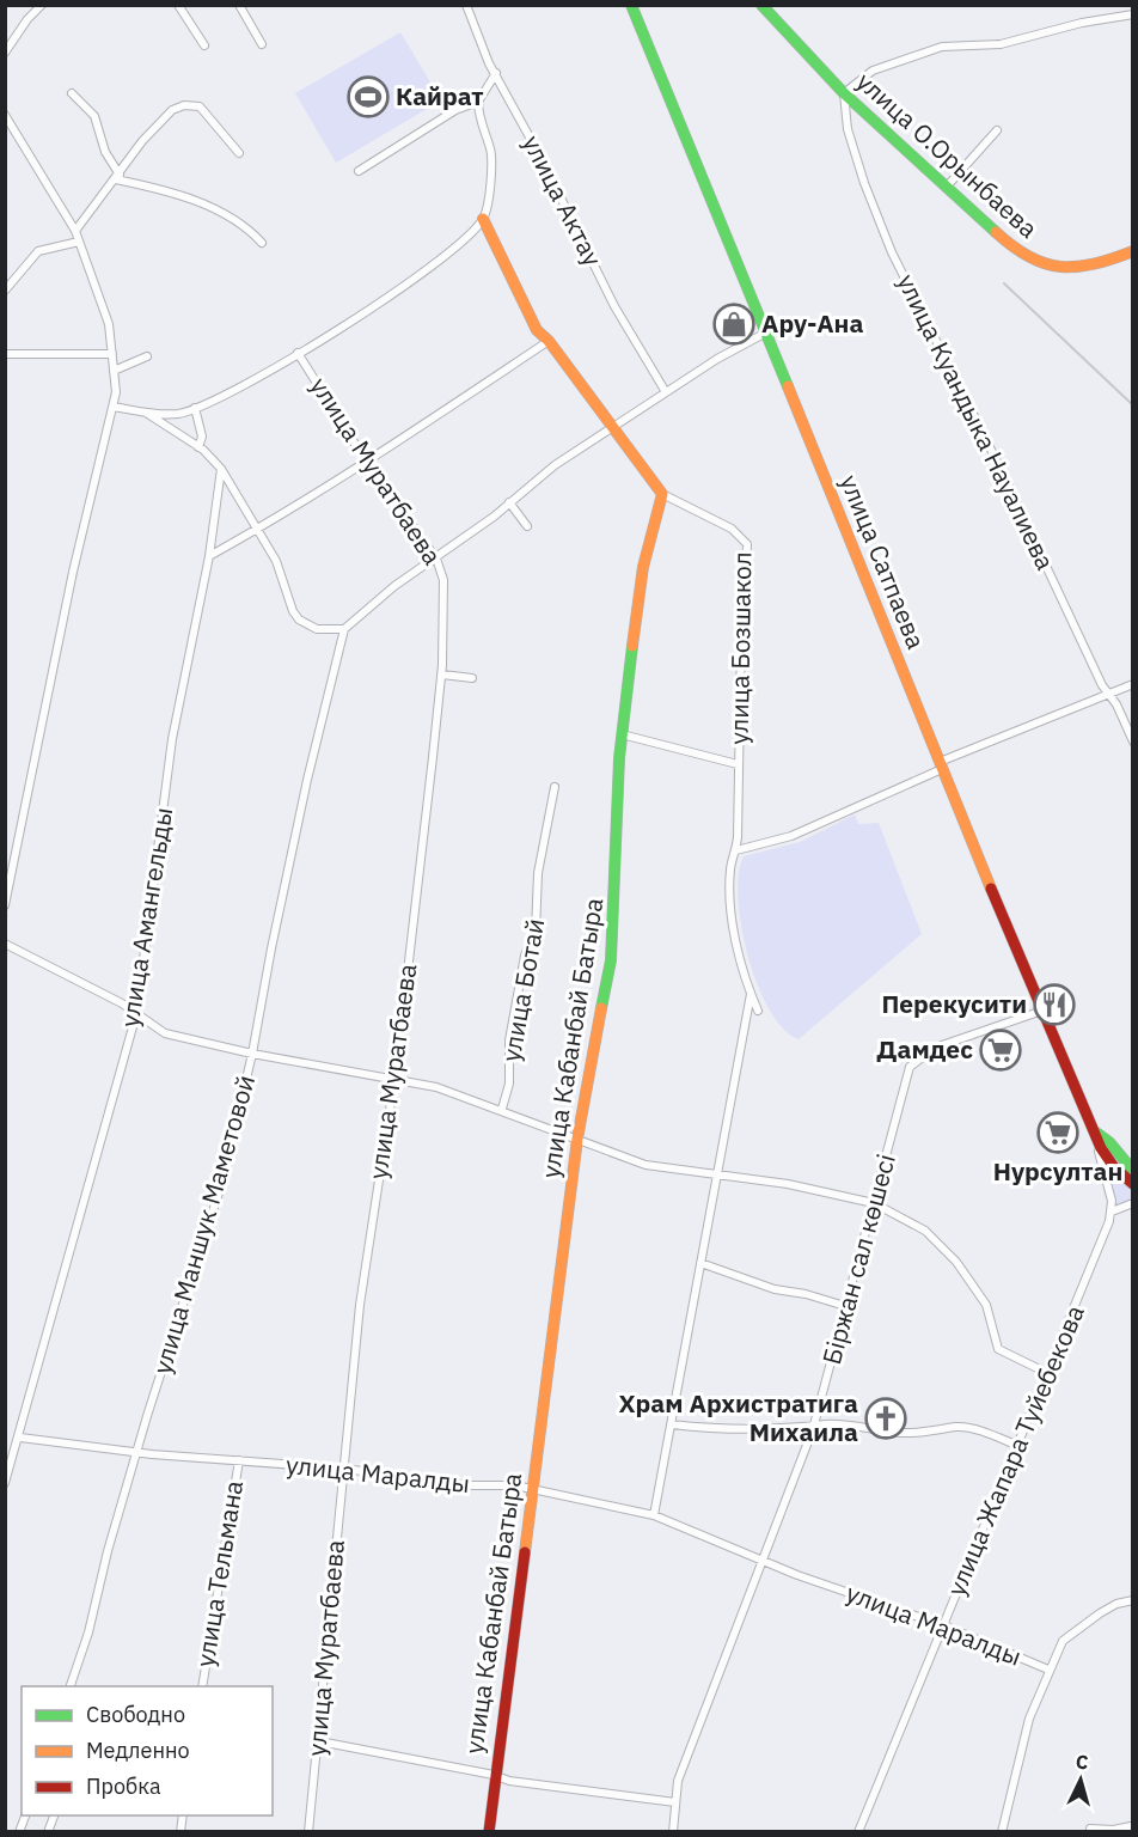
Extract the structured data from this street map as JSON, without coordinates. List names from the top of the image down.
{
  "streets": {
    "street": [
      "улица О.Орынбаева",
      "улица Актау",
      "улица Куандыка Науалиева",
      "улица Муратбаева",
      "улица Сатпаева",
      "улица Бозшакол",
      "улица Амангельды",
      "улица Ботай",
      "улица Кабанбай Батыра",
      "улица Маншук Маметовой",
      "Біржан сал көшесі",
      "улица Жапара Туйебекова",
      "улица Маралды",
      "улица Тельмана"
    ]
  },
  "crossings": [
    ["улица О.Орынбаева", "улица Куандыка Науалиева"],
    ["улица Муратбаева", "улица Маралды"],
    ["улица Сатпаева", "Біржан сал көшесі"],
    ["улица Бозшакол", "улица Кабанбай Батыра"],
    ["улица Амангельды", "улица Маралды"],
    ["улица Кабанбай Батыра", "улица Маралды"],
    ["улица Маншук Маметовой", "улица Маралды"],
    ["Біржан сал көшесі", "улица Маралды"],
    ["улица Жапара Туйебекова", "улица Маралды"],
    ["улица Маралды", "улица Тельмана"]
  ],
  "places": {
    "sports": ["Кайрат"],
    "shop": ["Ару-Ана"],
    "restaurant": ["Перекусити"],
    "supermarket": ["Дамдес", "Нурсултан"],
    "church": ["Храм Архистратига Михаила"]
  },
  "legend": ["Свободно", "Медленно", "Пробка"],
  "north": "top"
}
